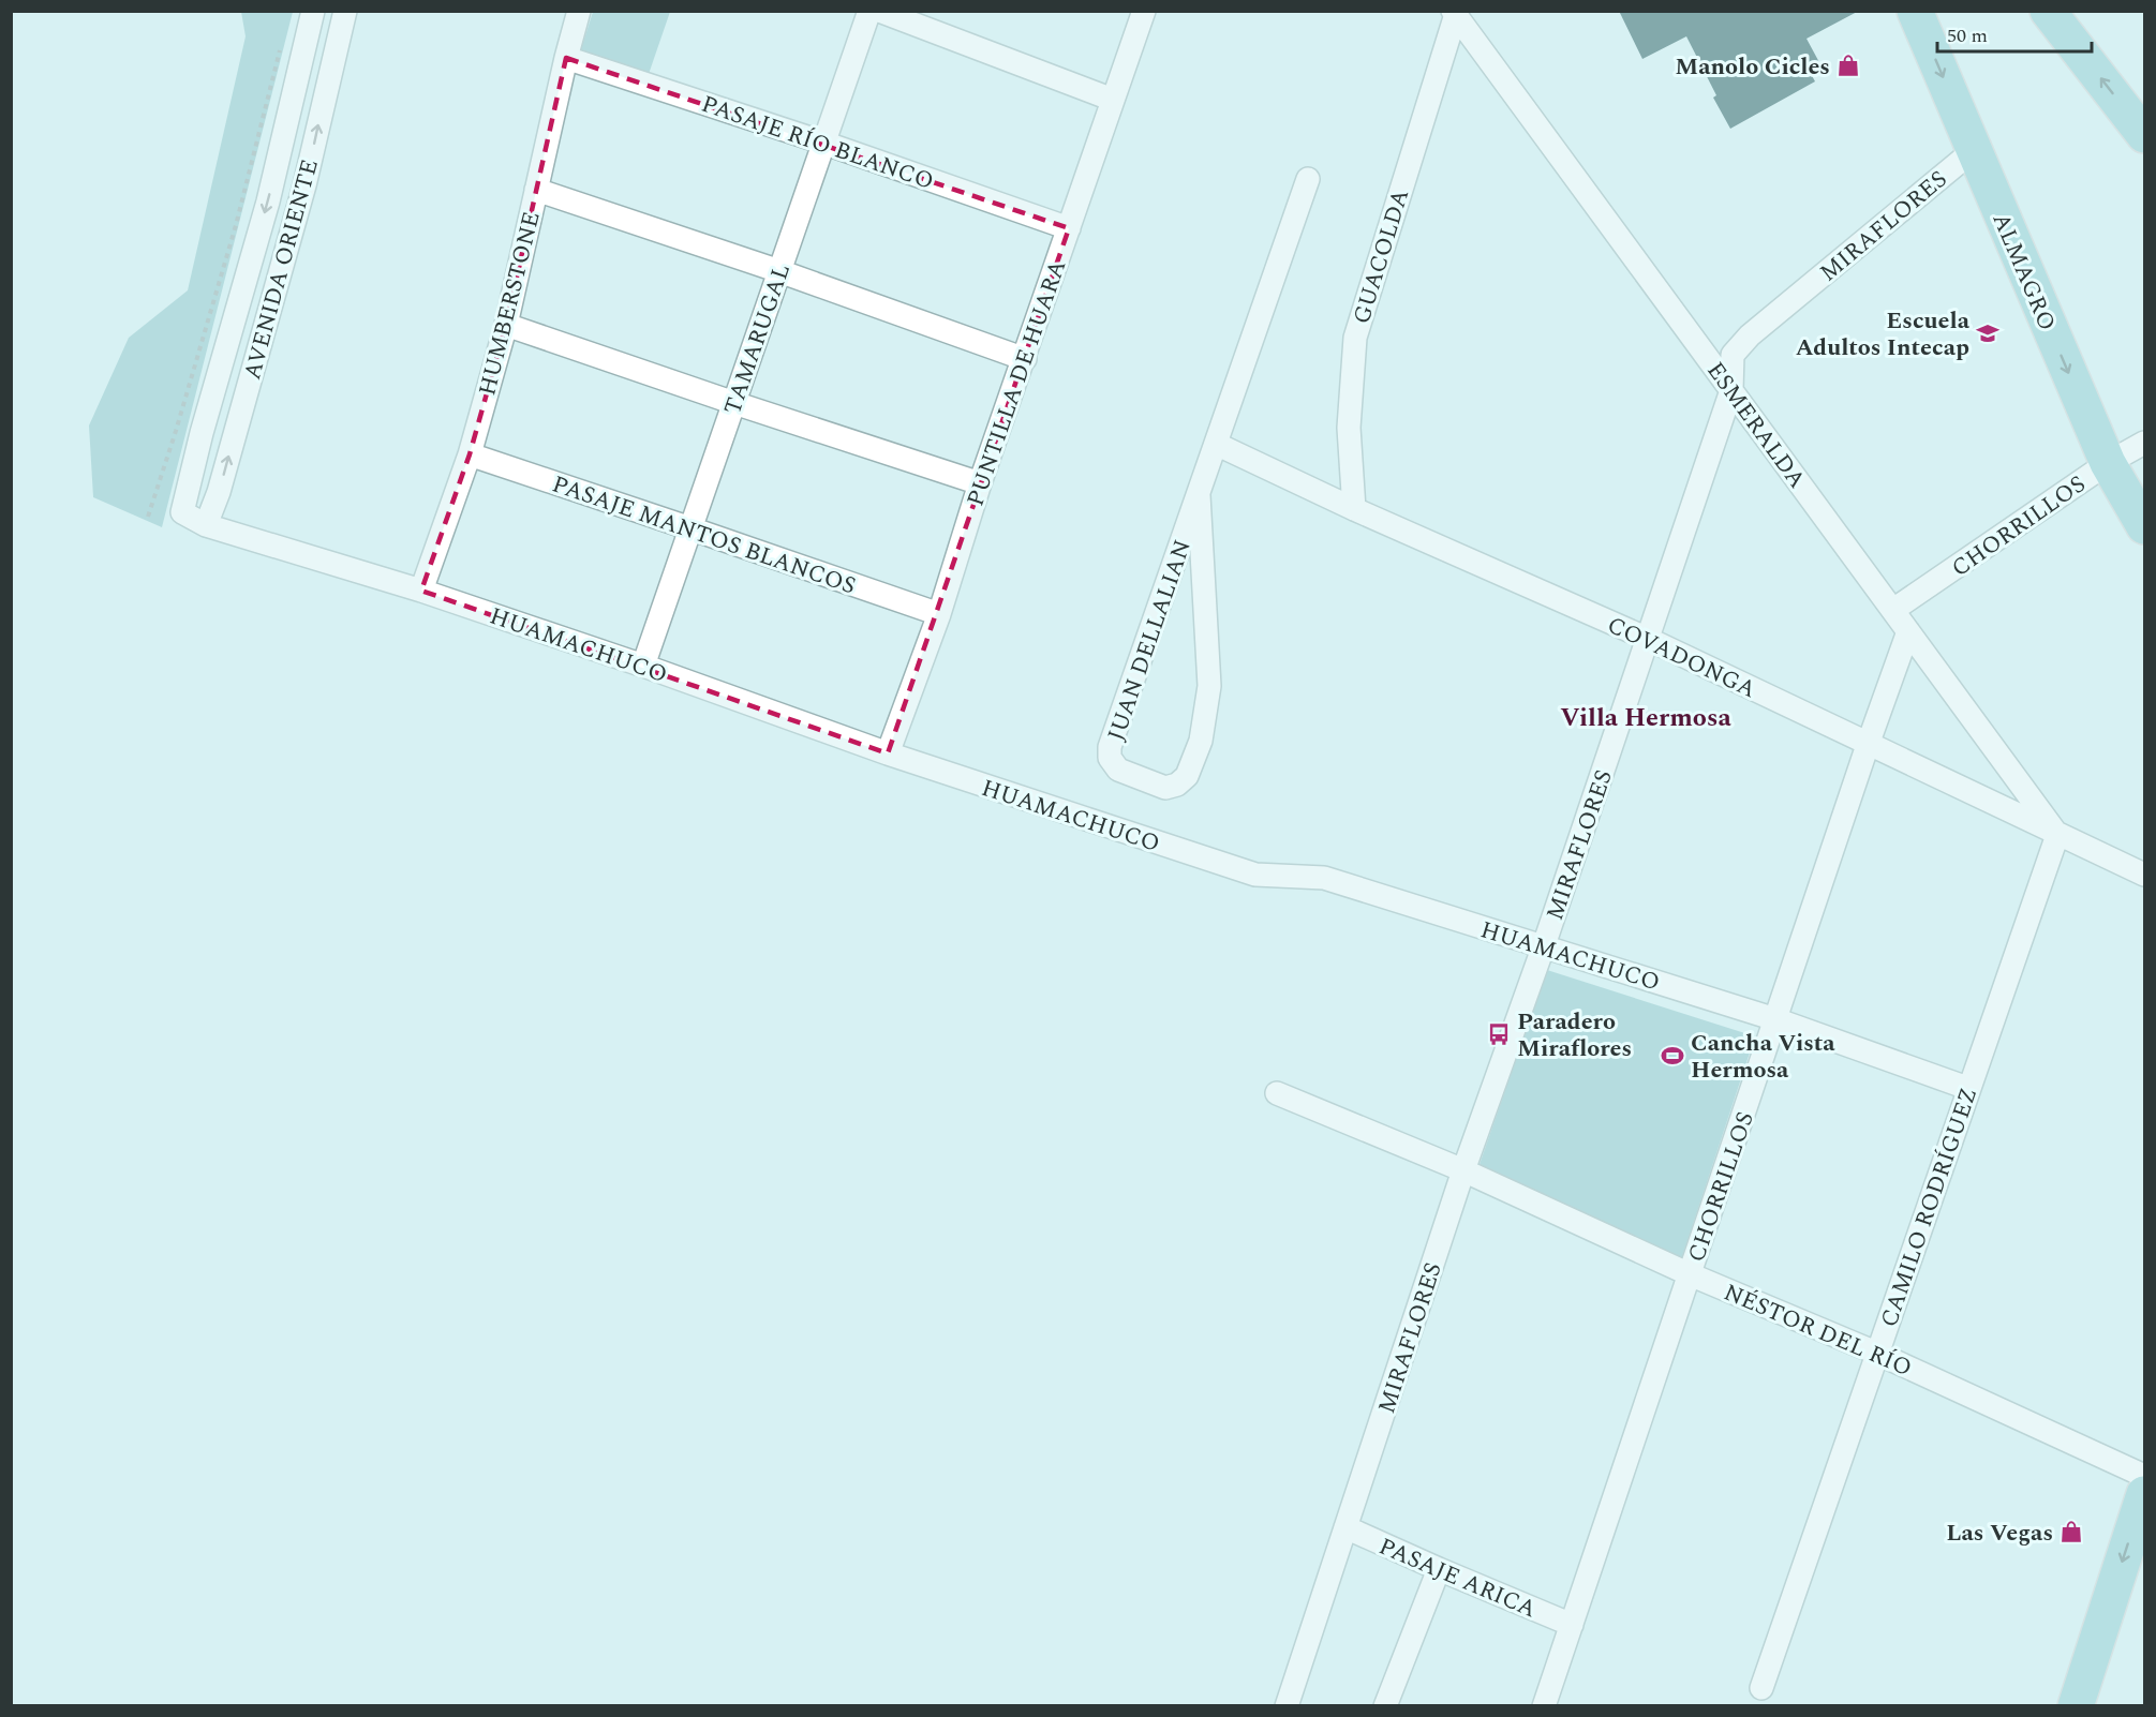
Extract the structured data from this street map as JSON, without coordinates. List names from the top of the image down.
{
  "streets": {
    "main road": ["ALMAGRO"],
    "street": [
      "PASAJE RÍO BLANCO",
      "MIRAFLORES",
      "GUACOLDA",
      "AVENIDA ORIENTE",
      "HUMBERSTONE",
      "TAMARUGAL",
      "PUNTILLA DE HUARA",
      "ESMERALDA",
      "CHORRILLOS",
      "PASAJE MANTOS BLANCOS",
      "JUAN DELLALIAN",
      "HUAMACHUCO",
      "COVADONGA",
      "CAMILO RODRÍGUEZ",
      "NÉSTOR DEL RÍO",
      "PASAJE ARICA"
    ]
  },
  "crossings": [
    ["PASAJE RÍO BLANCO", "HUMBERSTONE"],
    ["PASAJE RÍO BLANCO", "TAMARUGAL"],
    ["PASAJE RÍO BLANCO", "PUNTILLA DE HUARA"],
    ["MIRAFLORES", "ALMAGRO"],
    ["MIRAFLORES", "ESMERALDA"],
    ["MIRAFLORES", "HUAMACHUCO"],
    ["MIRAFLORES", "COVADONGA"],
    ["MIRAFLORES", "NÉSTOR DEL RÍO"],
    ["MIRAFLORES", "PASAJE ARICA"],
    ["GUACOLDA", "ESMERALDA"],
    ["GUACOLDA", "COVADONGA"],
    ["AVENIDA ORIENTE", "HUAMACHUCO"],
    ["ALMAGRO", "CHORRILLOS"],
    ["HUMBERSTONE", "PASAJE MANTOS BLANCOS"],
    ["HUMBERSTONE", "HUAMACHUCO"],
    ["TAMARUGAL", "PASAJE MANTOS BLANCOS"],
    ["TAMARUGAL", "HUAMACHUCO"],
    ["PUNTILLA DE HUARA", "PASAJE MANTOS BLANCOS"],
    ["PUNTILLA DE HUARA", "HUAMACHUCO"],
    ["ESMERALDA", "CHORRILLOS"],
    ["ESMERALDA", "COVADONGA"],
    ["ESMERALDA", "CAMILO RODRÍGUEZ"],
    ["CHORRILLOS", "HUAMACHUCO"],
    ["CHORRILLOS", "COVADONGA"],
    ["CHORRILLOS", "NÉSTOR DEL RÍO"],
    ["CHORRILLOS", "PASAJE ARICA"],
    ["JUAN DELLALIAN", "COVADONGA"],
    ["HUAMACHUCO", "CAMILO RODRÍGUEZ"],
    ["COVADONGA", "CAMILO RODRÍGUEZ"],
    ["CAMILO RODRÍGUEZ", "NÉSTOR DEL RÍO"]
  ],
  "districts": ["Villa Hermosa"],
  "places": {
    "shop": ["Manolo Cicles", "Las Vegas"],
    "school or university": ["Escuela Adultos Intecap"],
    "bus stop": ["Paradero Miraflores"],
    "sports": ["Cancha Vista Hermosa"]
  },
  "scale_bar": "50 m"
}
